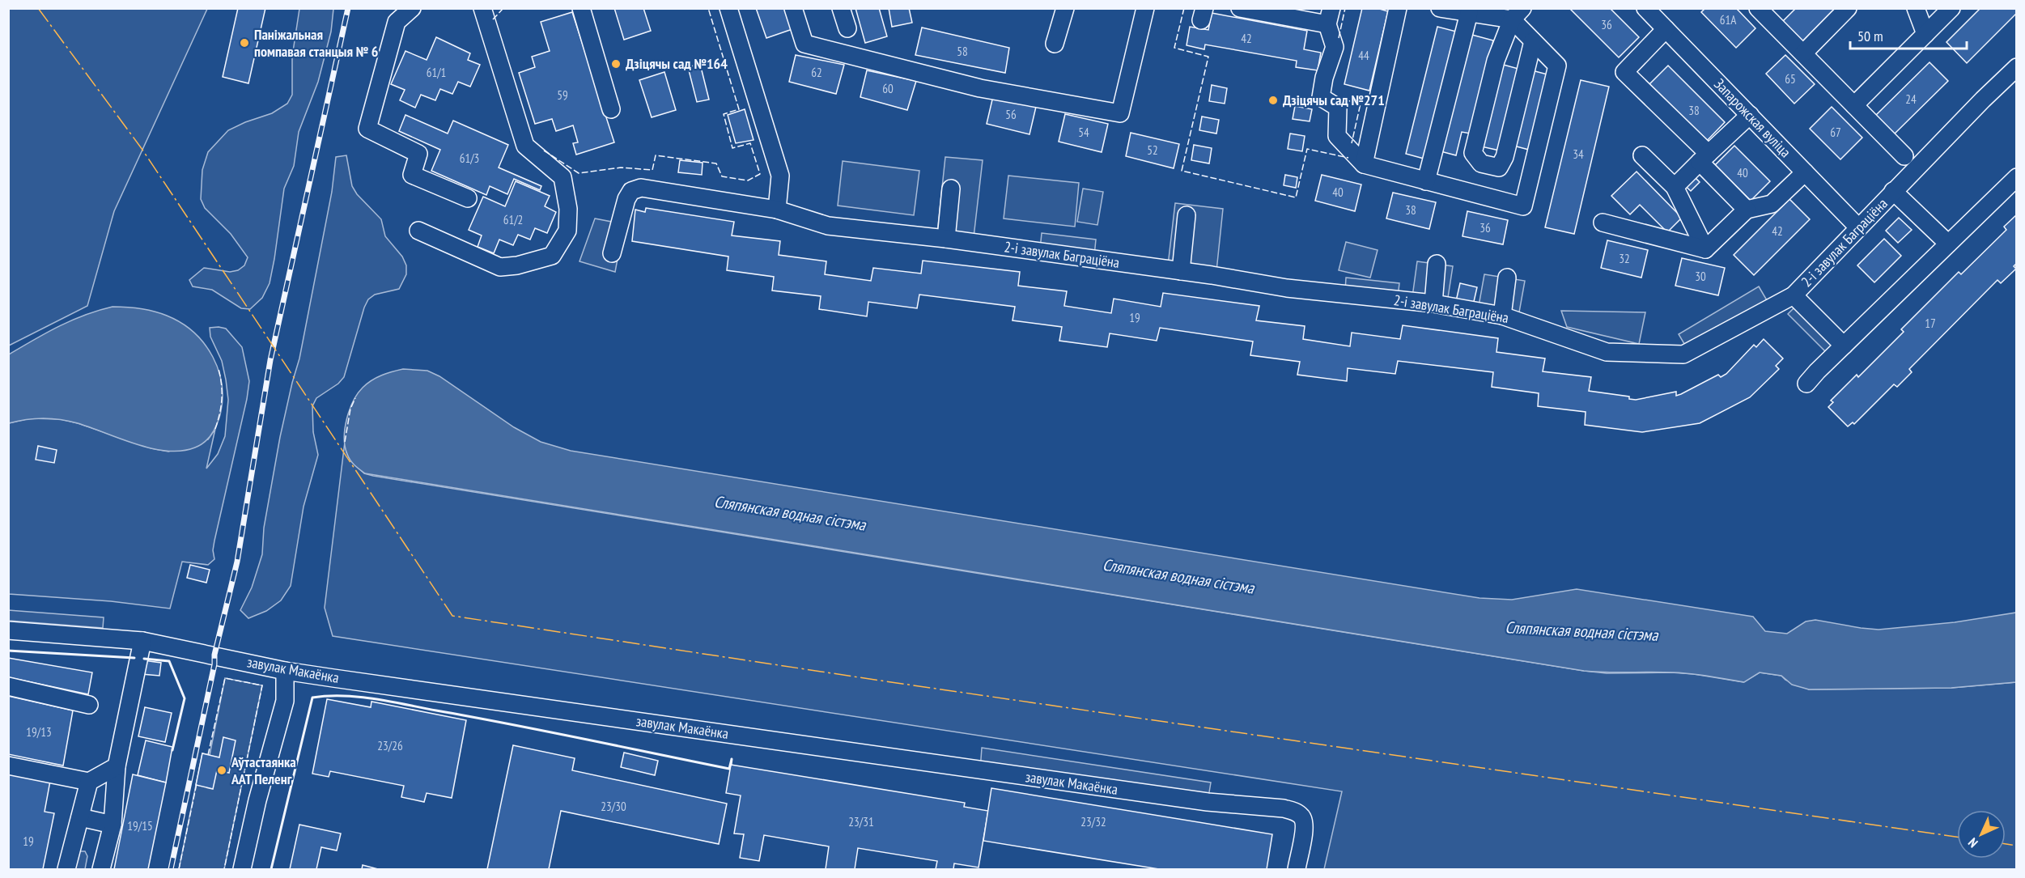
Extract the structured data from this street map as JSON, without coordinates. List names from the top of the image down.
{
  "streets": {
    "street": ["Запарожская вуліца", "2-і завулак Баграціёна", "завулак Макаёнка"]
  },
  "crossings": [
    ["Запарожская вуліца", "2-і завулак Баграціёна"]
  ],
  "water": ["Сляпянская водная сістэма"],
  "places": [
    "Паніжальная помпавая станцыя № 6",
    "Дзіцячы сад №164",
    "Дзіцячы сад №271",
    "Аўтастаянка ААТ Пеленг"
  ],
  "house_numbers": [
    "61А",
    "36",
    "42",
    "58",
    "44",
    "61/1",
    "62",
    "65",
    "60",
    "59",
    "24",
    "38",
    "56",
    "54",
    "67",
    "52",
    "34",
    "61/3",
    "40",
    "40",
    "38",
    "61/2",
    "36",
    "42",
    "32",
    "30",
    "19",
    "17",
    "19/13",
    "23/26",
    "23/30",
    "23/31",
    "23/32",
    "19/15",
    "19"
  ],
  "scale_bar": "50 m",
  "north": "bottom left"
}
